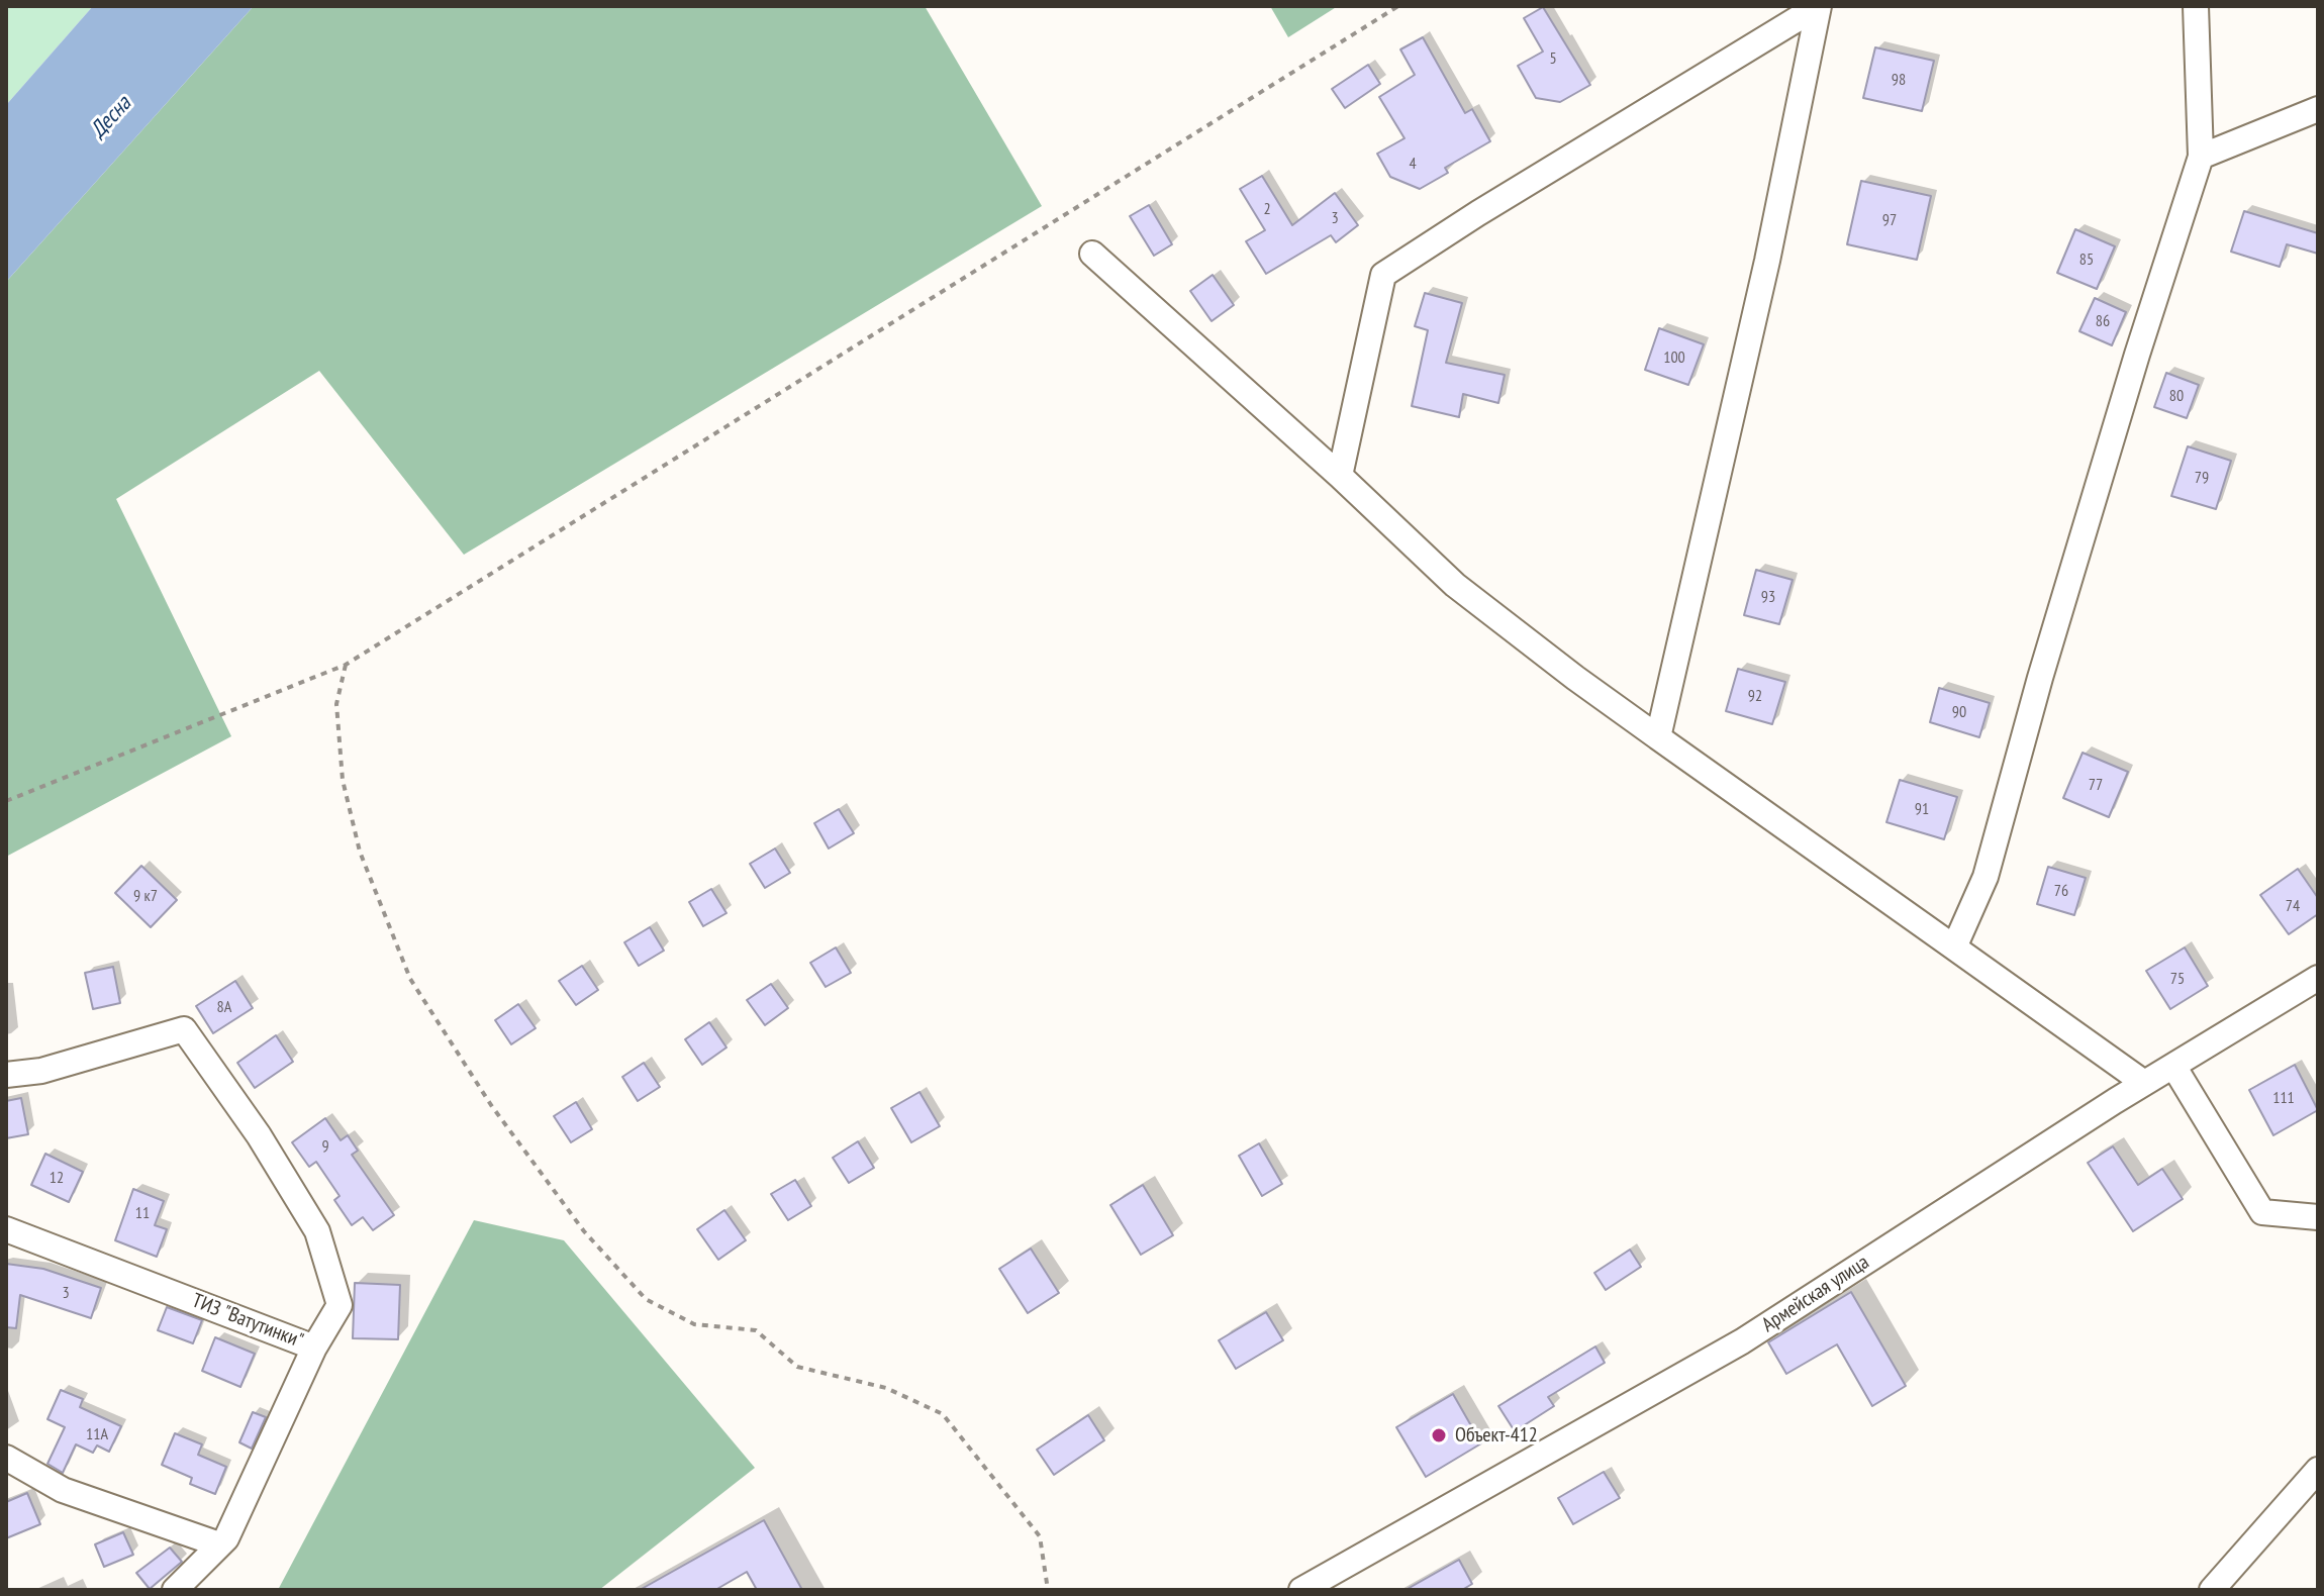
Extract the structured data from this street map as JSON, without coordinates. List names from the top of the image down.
{
  "streets": {
    "street": ["Армейская улица", "ТИЗ \"Ватутинки\""]
  },
  "water": ["Десна"],
  "places": ["Объект-412"],
  "house_numbers": [
    "5",
    "98",
    "4",
    "2",
    "3",
    "97",
    "85",
    "86",
    "100",
    "80",
    "79",
    "93",
    "92",
    "90",
    "77",
    "91",
    "76",
    "9 к7",
    "74",
    "75",
    "8А",
    "111",
    "9",
    "12",
    "11",
    "3",
    "11А"
  ]
}
